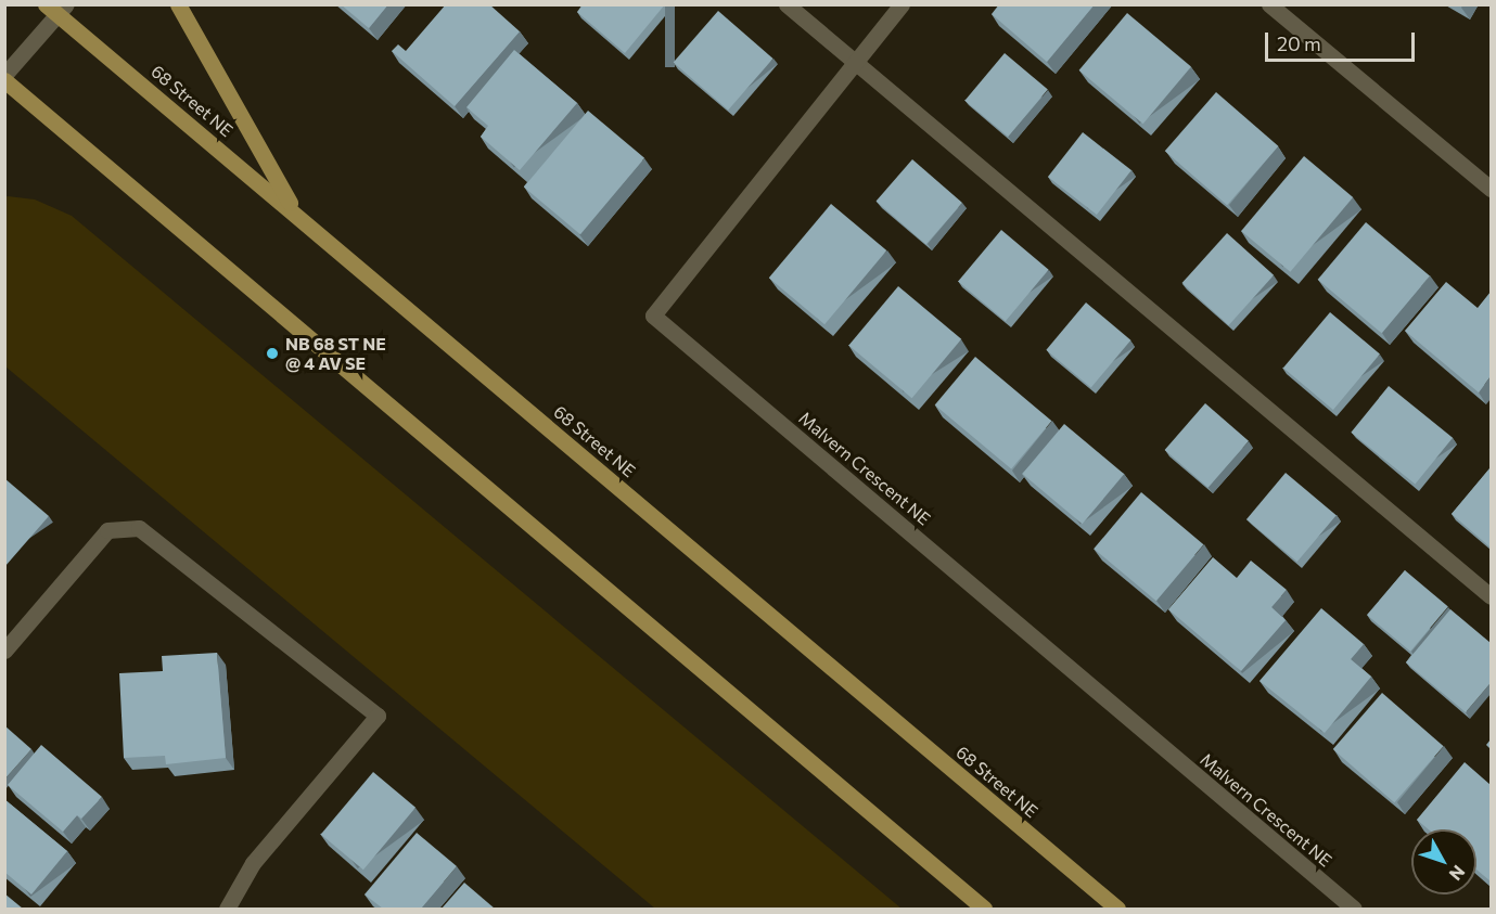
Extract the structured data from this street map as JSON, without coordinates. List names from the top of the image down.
{
  "streets": {
    "main road": ["68 Street NE"],
    "street": ["Malvern Crescent NE"]
  },
  "places": ["NB 68 ST NE @ 4 AV SE"],
  "scale_bar": "20 m",
  "north": "bottom right"
}
